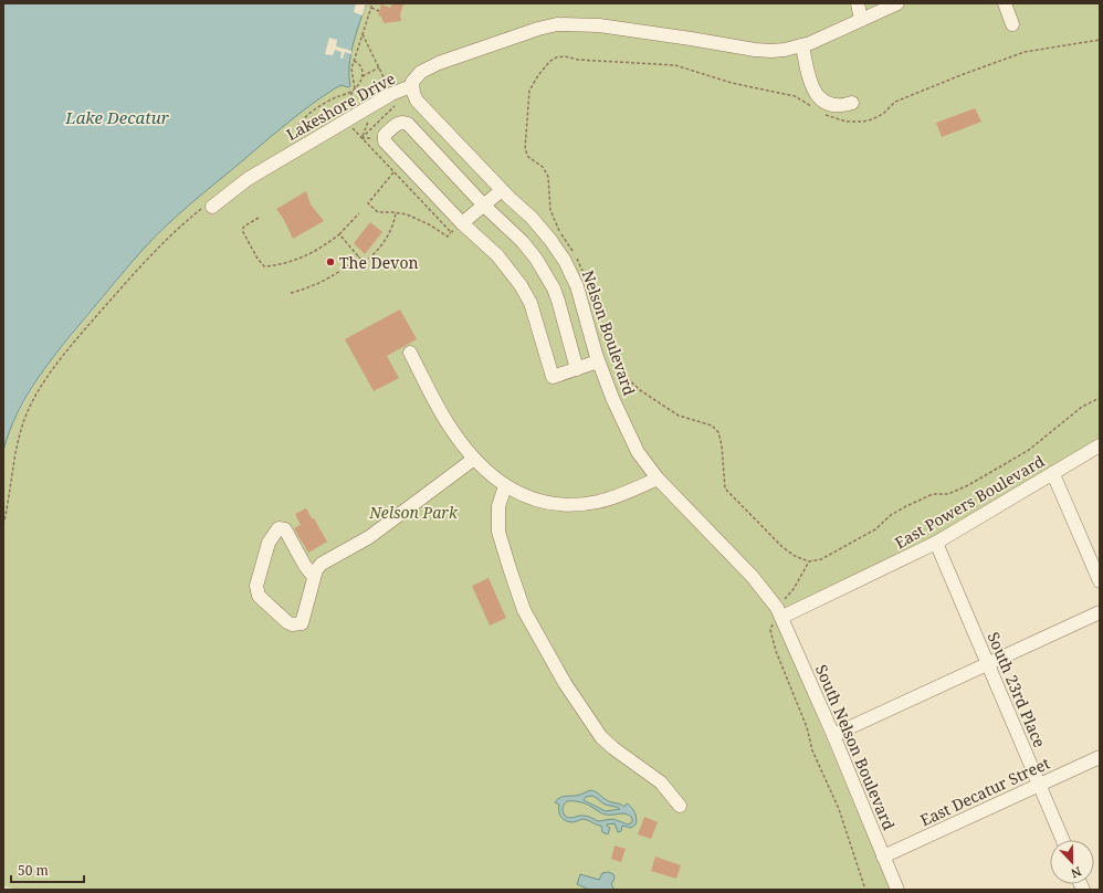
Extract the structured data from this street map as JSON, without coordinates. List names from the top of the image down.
{
  "streets": {
    "street": [
      "Lakeshore Drive",
      "Nelson Boulevard",
      "East Powers Boulevard",
      "South 23rd Place",
      "South Nelson Boulevard",
      "East Decatur Street"
    ]
  },
  "crossings": [
    ["Lakeshore Drive", "Nelson Boulevard"],
    ["Nelson Boulevard", "East Powers Boulevard"],
    ["Nelson Boulevard", "South Nelson Boulevard"],
    ["East Powers Boulevard", "South 23rd Place"],
    ["East Powers Boulevard", "South Nelson Boulevard"],
    ["South 23rd Place", "East Decatur Street"],
    ["South Nelson Boulevard", "East Decatur Street"]
  ],
  "water": ["Lake Decatur"],
  "parks": ["Nelson Park"],
  "places": ["The Devon"],
  "scale_bar": "50 m",
  "north": "bottom"
}
